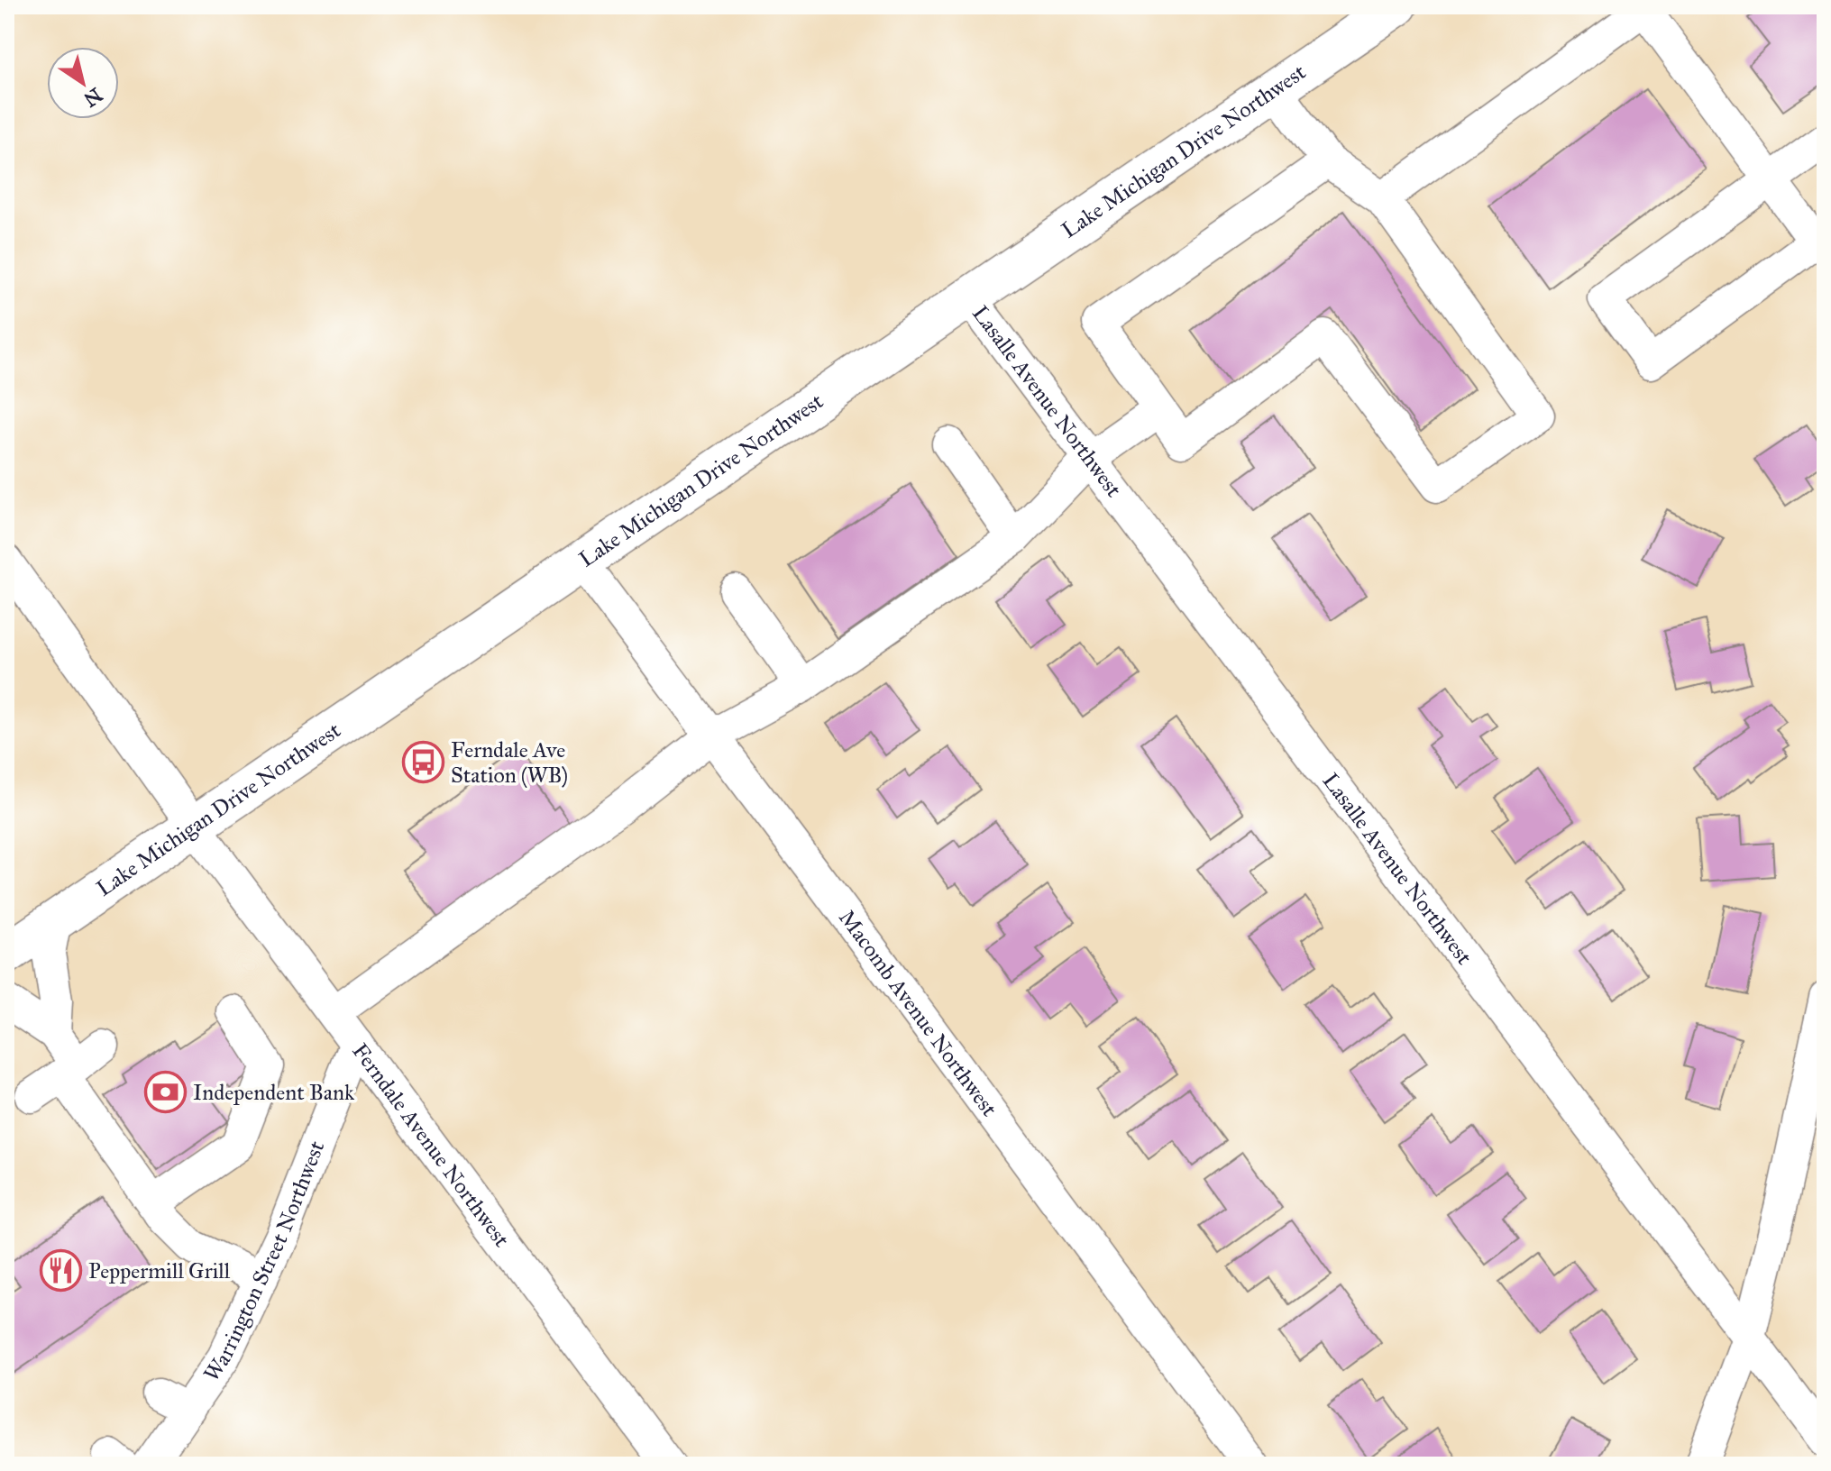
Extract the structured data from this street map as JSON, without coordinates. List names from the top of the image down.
{
  "streets": {
    "highway": ["Lake Michigan Drive Northwest"],
    "street": [
      "Lasalle Avenue Northwest",
      "Macomb Avenue Northwest",
      "Ferndale Avenue Northwest",
      "Warrington Street Northwest"
    ]
  },
  "crossings": [
    ["Lake Michigan Drive Northwest", "Lasalle Avenue Northwest"],
    ["Lake Michigan Drive Northwest", "Macomb Avenue Northwest"],
    ["Lake Michigan Drive Northwest", "Ferndale Avenue Northwest"],
    ["Ferndale Avenue Northwest", "Warrington Street Northwest"]
  ],
  "places": {
    "bus stop": ["Ferndale Ave Station (WB)"],
    "bank": ["Independent Bank"],
    "restaurant": ["Peppermill Grill"]
  },
  "north": "bottom right"
}
